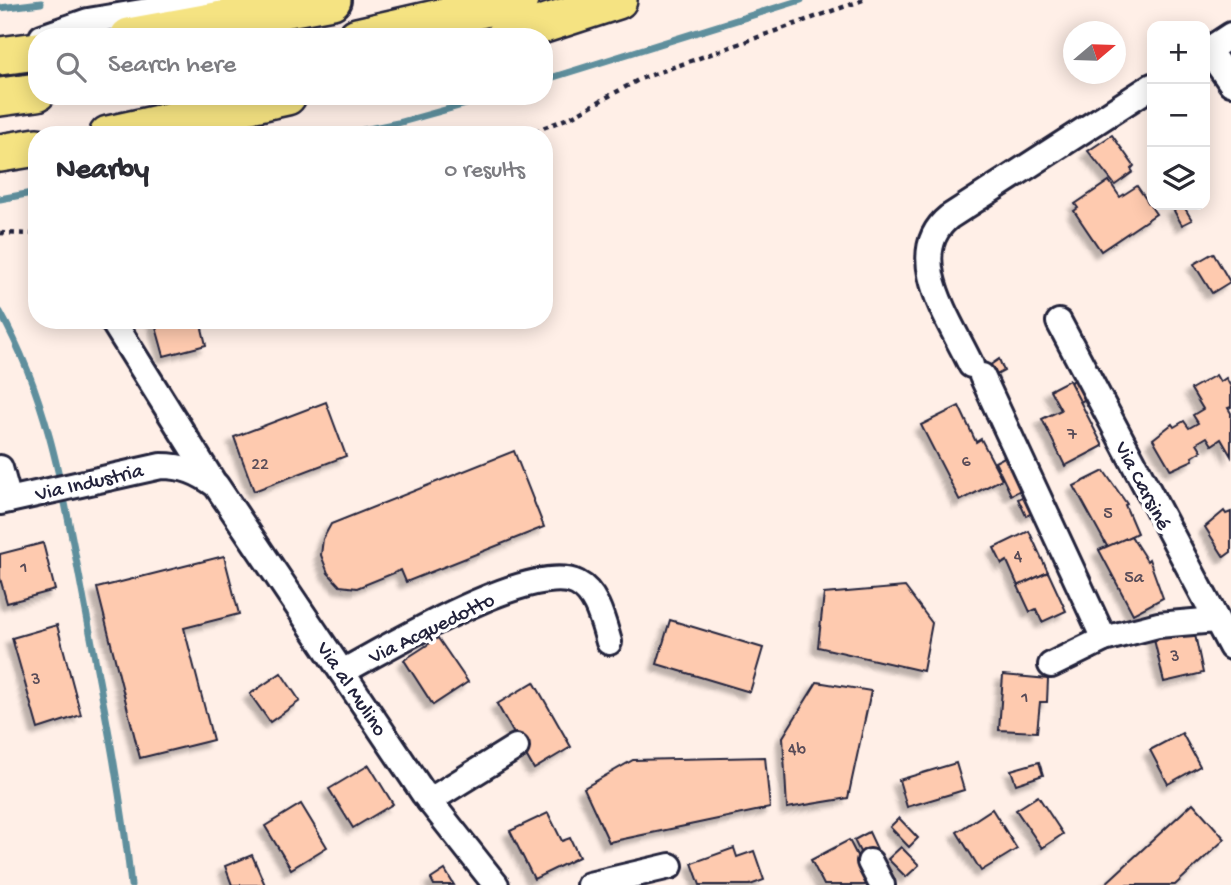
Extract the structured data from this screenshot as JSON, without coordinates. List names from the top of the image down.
{
  "streets": {
    "street": [
      "Via Industria",
      "Via Carsiné",
      "Via Acquedotto",
      "Via al Mulino"
    ]
  },
  "crossings": [
    ["Via Industria", "Via al Mulino"],
    ["Via Acquedotto", "Via al Mulino"]
  ],
  "house_numbers": [
    "7",
    "6",
    "22",
    "5",
    "4",
    "1",
    "5a",
    "3",
    "3",
    "1",
    "4b"
  ],
  "north": "right",
  "page": {
    "map_buttons": ["+", "−"],
    "search": "Search here",
    "heading": ["Nearby", "0 results"]
  }
}
